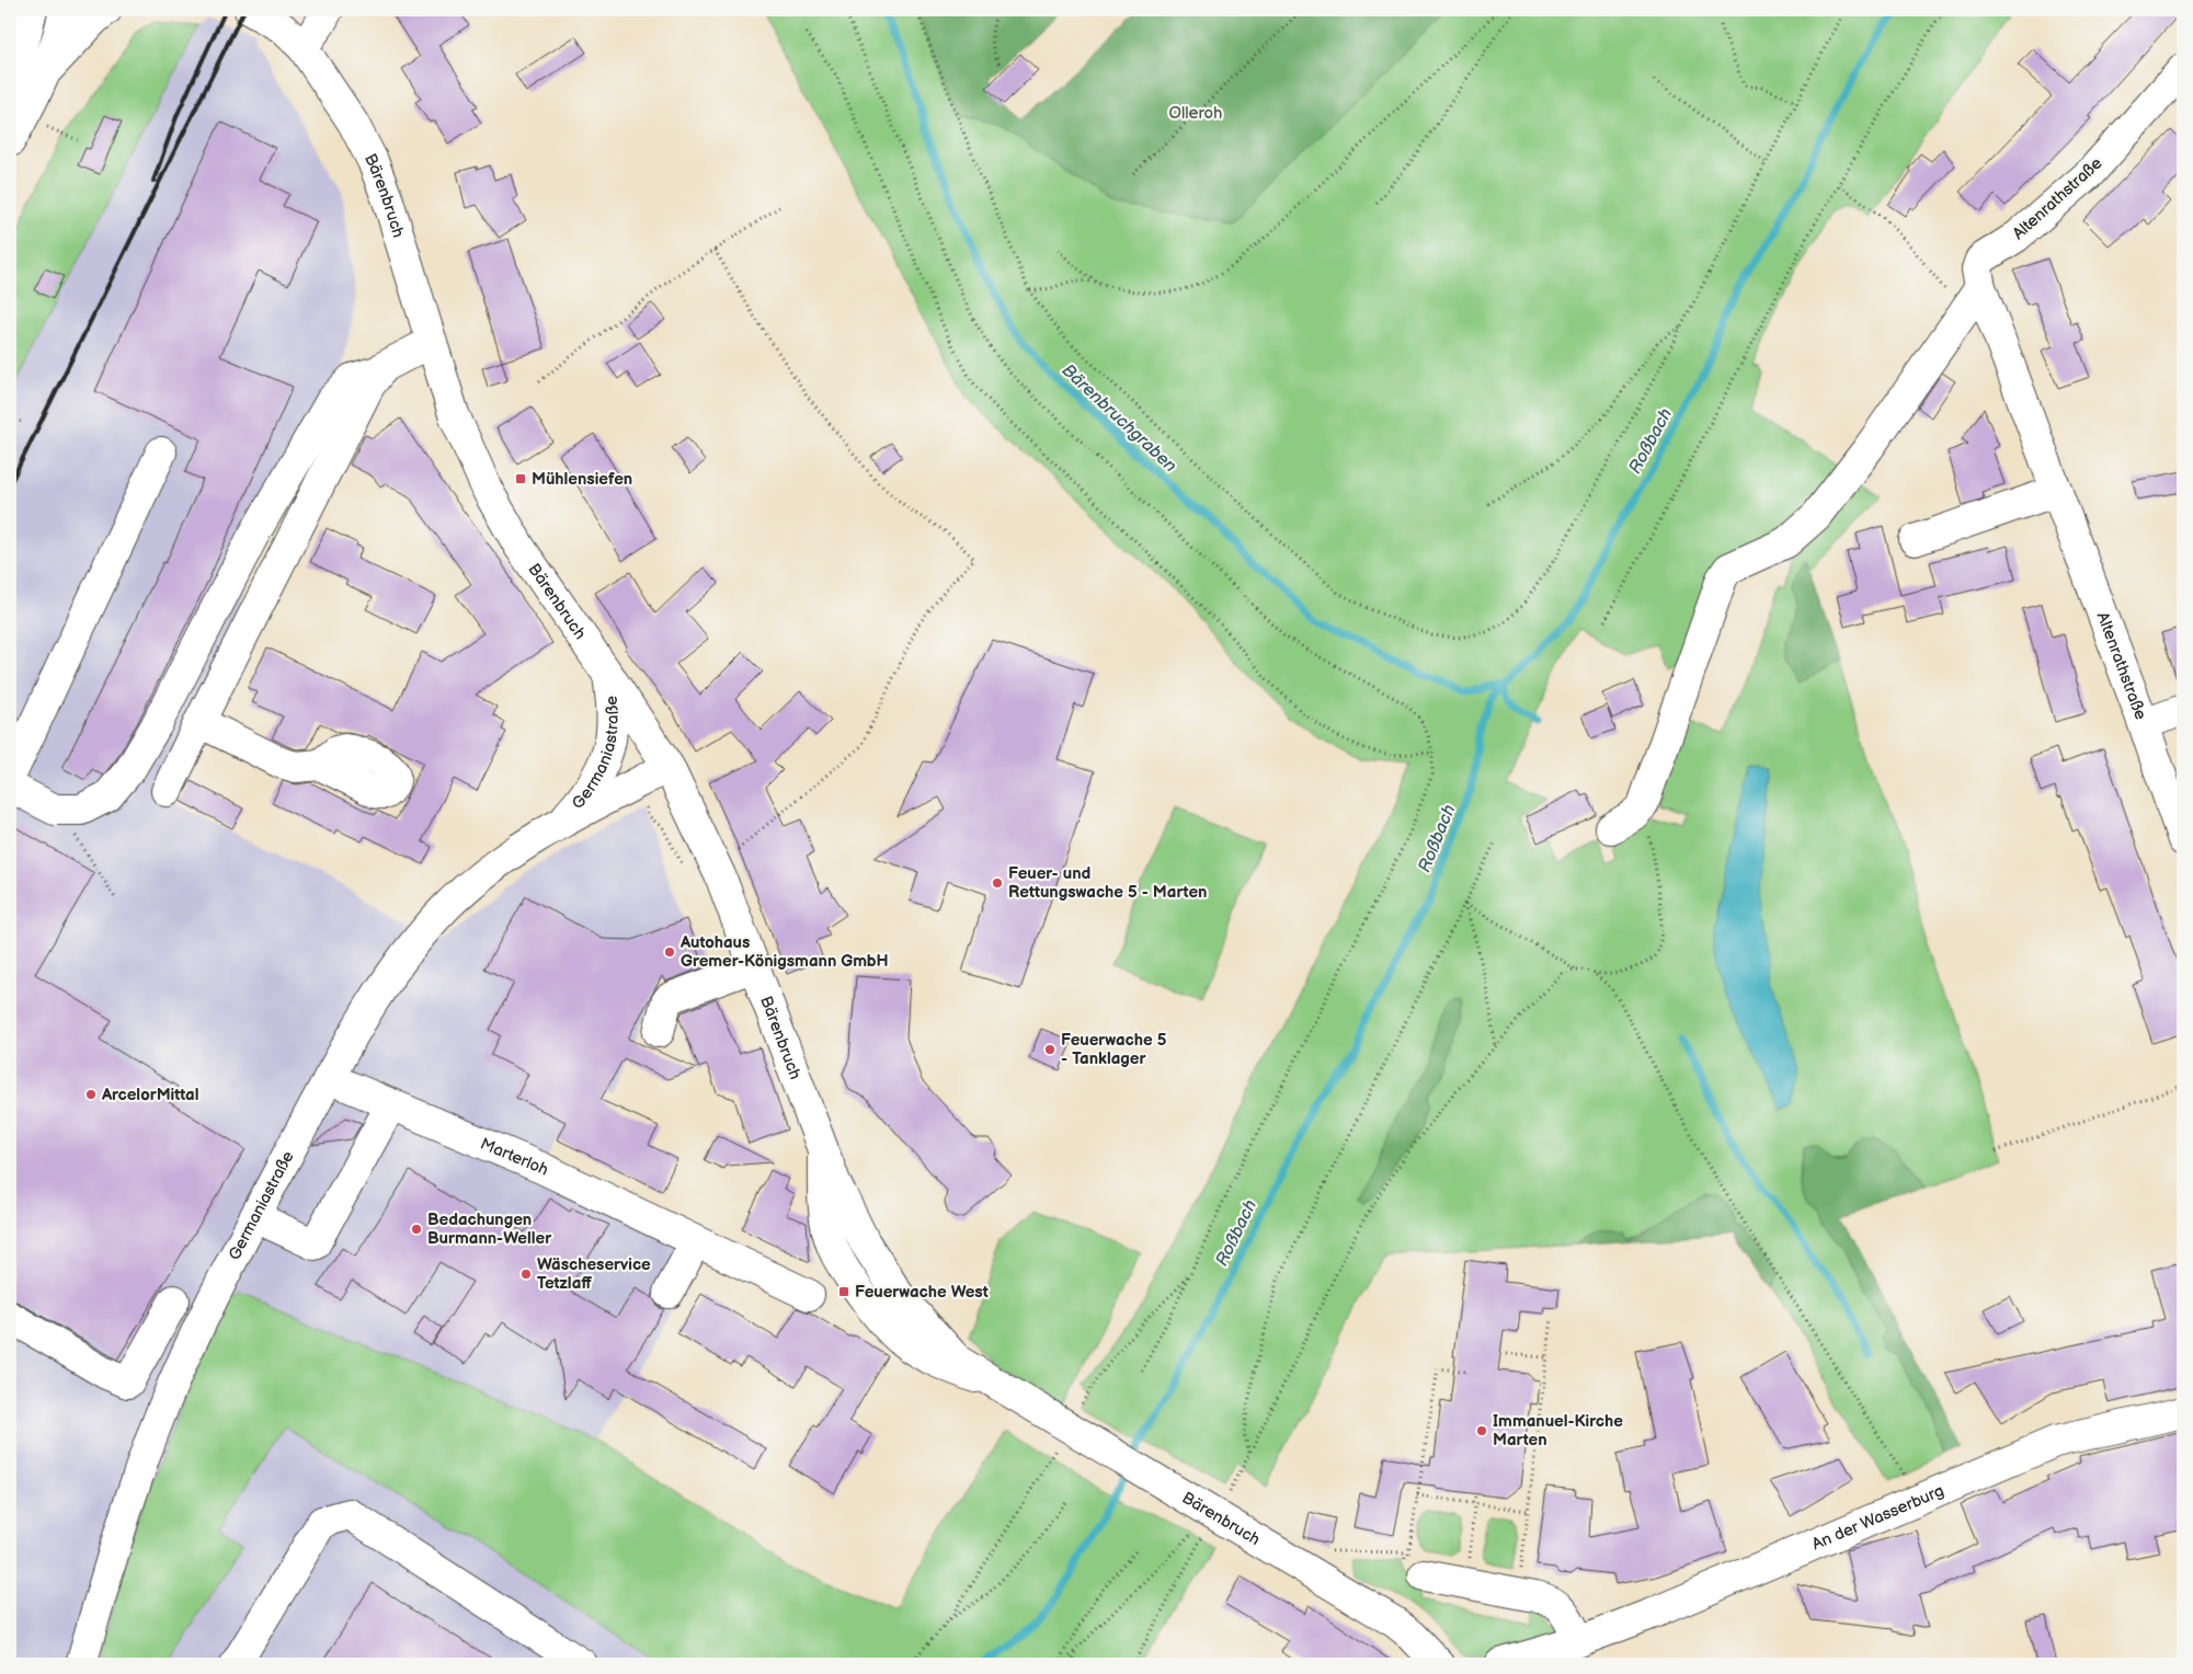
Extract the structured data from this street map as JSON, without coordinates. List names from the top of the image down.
{
  "streets": {
    "street": [
      "Bärenbruch",
      "Altenrathstraße",
      "Germaniastraße",
      "Marterloh",
      "An der Wasserburg"
    ]
  },
  "crossings": [
    ["Bärenbruch", "Germaniastraße"],
    ["Germaniastraße", "Marterloh"]
  ],
  "water": ["Bärenbruchgraben", "Roßbach"],
  "parks": ["Olleroh"],
  "places": {
    "transit": ["Mühlensiefen", "Feuerwache West"],
    "other": [
      "Feuer- und Rettungswache 5 - Marten",
      "Autohaus Gremer-Königsmann GmbH",
      "Feuerwache 5 - Tanklager",
      "ArcelorMittal",
      "Bedachungen Burmann-Weller",
      "Wäscheservice Tetzlaff",
      "Immanuel-Kirche Marten"
    ]
  }
}
